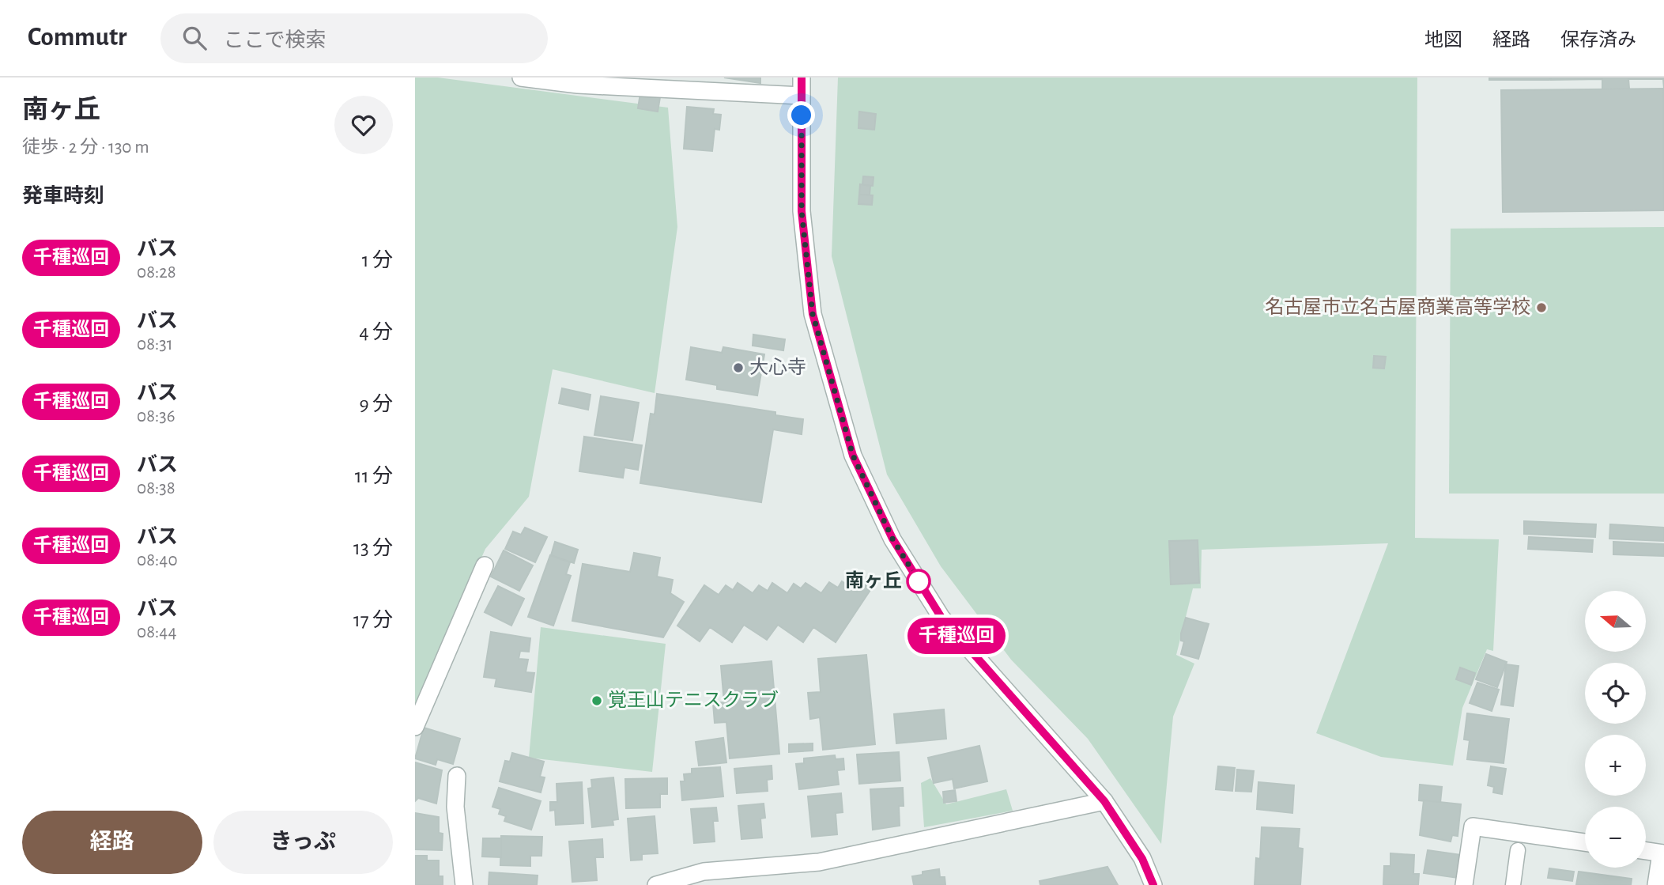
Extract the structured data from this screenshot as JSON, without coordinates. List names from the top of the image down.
{
  "places": [
    "名古屋市立名古屋商業高等学校",
    "大心寺",
    "南ヶ丘",
    "覚王山テニスクラブ"
  ],
  "lines": ["bus line 千種巡回"],
  "north": "left",
  "page": {
    "header": "Commutr",
    "search": "ここで検索",
    "nav": ["地図", "経路", "保存済み"],
    "heading": [
      ["南ヶ丘", "徒歩 · 2 分 · 130 m"],
      "発車時刻"
    ],
    "on_map": "千種巡回",
    "list": [
      {
        "mark": "千種巡回",
        "name": "バス",
        "note": "08:28",
        "value": "1 分"
      },
      {
        "mark": "千種巡回",
        "name": "バス",
        "note": "08:31",
        "value": "4 分"
      },
      {
        "mark": "千種巡回",
        "name": "バス",
        "note": "08:36",
        "value": "9 分"
      },
      {
        "mark": "千種巡回",
        "name": "バス",
        "note": "08:38",
        "value": "11 分"
      },
      {
        "mark": "千種巡回",
        "name": "バス",
        "note": "08:40",
        "value": "13 分"
      },
      {
        "mark": "千種巡回",
        "name": "バス",
        "note": "08:44",
        "value": "17 分"
      }
    ],
    "map_buttons": ["+", "−"],
    "buttons": ["経路", "きっぷ"]
  }
}
